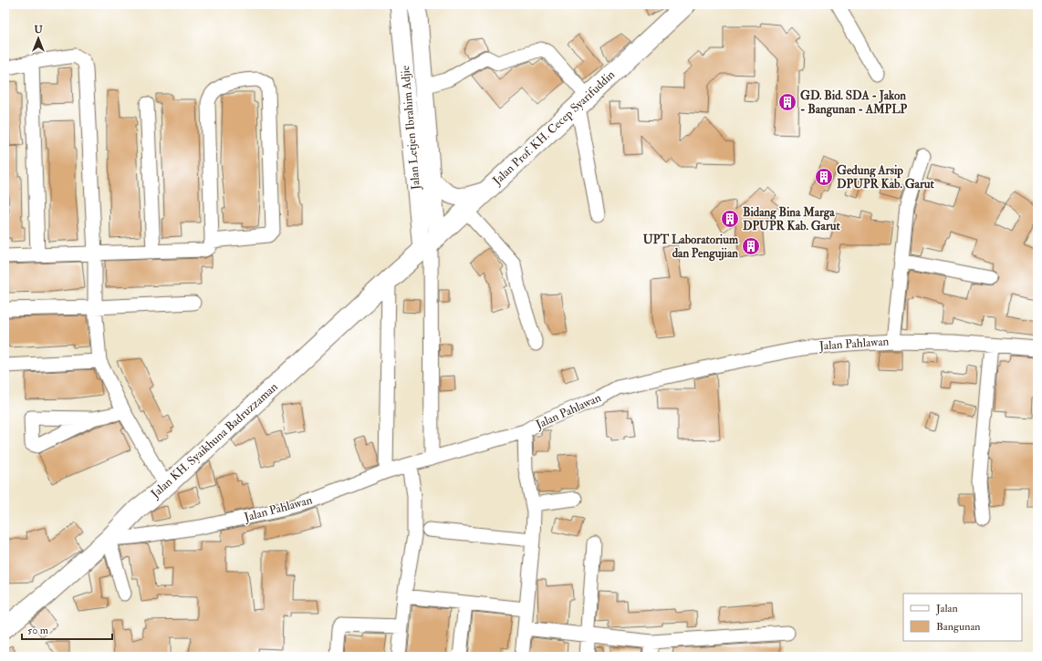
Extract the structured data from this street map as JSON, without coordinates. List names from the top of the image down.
{
  "streets": {
    "main road": ["Jalan Prof. KH. Cecep Syarifuddin", "Jalan KH. Syaikhuna Badruzzaman"],
    "street": ["Jalan Letjen Ibrahim Adjie", "Jalan Pahlawan"]
  },
  "crossings": [
    ["Jalan Letjen Ibrahim Adjie", "Jalan Prof. KH. Cecep Syarifuddin"],
    ["Jalan Letjen Ibrahim Adjie", "Jalan KH. Syaikhuna Badruzzaman"],
    ["Jalan Prof. KH. Cecep Syarifuddin", "Jalan KH. Syaikhuna Badruzzaman"],
    ["Jalan Pahlawan", "Jalan KH. Syaikhuna Badruzzaman"]
  ],
  "places": {
    "building": [
      "GD. Bid. SDA - Jakon - Bangunan - AMPLP",
      "Gedung Arsip DPUPR Kab. Garut",
      "Bidang Bina Marga DPUPR Kab. Garut",
      "UPT Laboratorium dan Pengujian"
    ]
  },
  "legend": ["Jalan", "Bangunan"],
  "scale_bar": "50 m",
  "north": "top"
}
